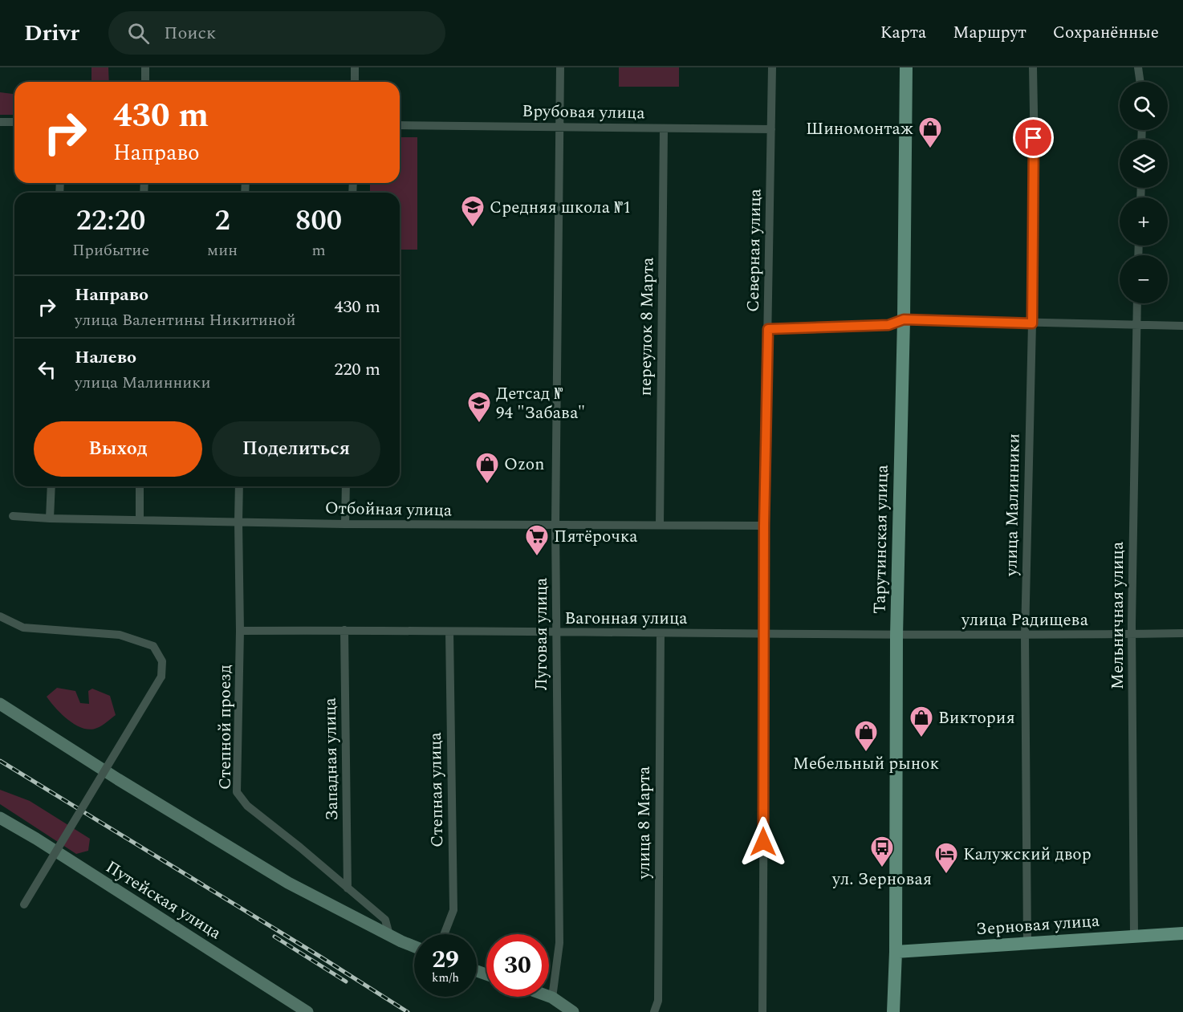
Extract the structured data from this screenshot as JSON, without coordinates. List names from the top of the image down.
{
  "streets": {
    "main road": ["Тарутинская улица", "Путейская улица", "Зерновая улица"],
    "street": [
      "Врубовая улица",
      "Северная улица",
      "переулок 8 Марта",
      "улица Малинники",
      "Отбойная улица",
      "Мельничная улица",
      "Вагонная улица",
      "улица Радищева",
      "Луговая улица",
      "Степной проезд",
      "Западная улица",
      "Степная улица",
      "улица 8 Марта"
    ]
  },
  "crossings": [
    ["Врубовая улица", "Северная улица"],
    ["Врубовая улица", "переулок 8 Марта"],
    ["Врубовая улица", "Луговая улица"],
    ["Северная улица", "Отбойная улица"],
    ["Северная улица", "Вагонная улица"],
    ["переулок 8 Марта", "Отбойная улица"],
    ["улица Малинники", "улица Радищева"],
    ["улица Малинники", "Зерновая улица"],
    ["Отбойная улица", "Луговая улица"],
    ["Отбойная улица", "Степной проезд"],
    ["Тарутинская улица", "Вагонная улица"],
    ["Тарутинская улица", "улица Радищева"],
    ["Тарутинская улица", "Зерновая улица"],
    ["Мельничная улица", "улица Радищева"],
    ["Мельничная улица", "Зерновая улица"],
    ["Вагонная улица", "улица Радищева"],
    ["Вагонная улица", "Луговая улица"],
    ["Вагонная улица", "Степной проезд"],
    ["Вагонная улица", "Западная улица"],
    ["Вагонная улица", "Степная улица"],
    ["Вагонная улица", "улица 8 Марта"],
    ["Степной проезд", "Западная улица"]
  ],
  "places": {
    "shop": [
      "Шиномонтаж",
      "Ozon",
      "Виктория",
      "Мебельный рынок"
    ],
    "school or university": ["Средняя школа №1", "Детсад № 94 \"Забава\""],
    "supermarket": ["Пятёрочка"],
    "bus stop": ["ул. Зерновая"],
    "hotel": ["Калужский двор"]
  },
  "page": {
    "header": "Drivr",
    "search": "Поиск",
    "nav": ["Карта", "Маршрут", "Сохранённые"],
    "map_buttons": ["+", "−"],
    "turn": ["430 m", "Направо"],
    "eta": [
      "22:20",
      "Прибытие",
      "2",
      "мин",
      "800",
      "m"
    ],
    "list": [
      {
        "name": "Направо",
        "note": "улица Валентины Никитиной",
        "value": "430 m"
      },
      {
        "name": "Налево",
        "note": "улица Малинники",
        "value": "220 m"
      }
    ],
    "buttons": ["Выход", "Поделиться"],
    "speed": "29 km/h",
    "limit": "30"
  }
}
